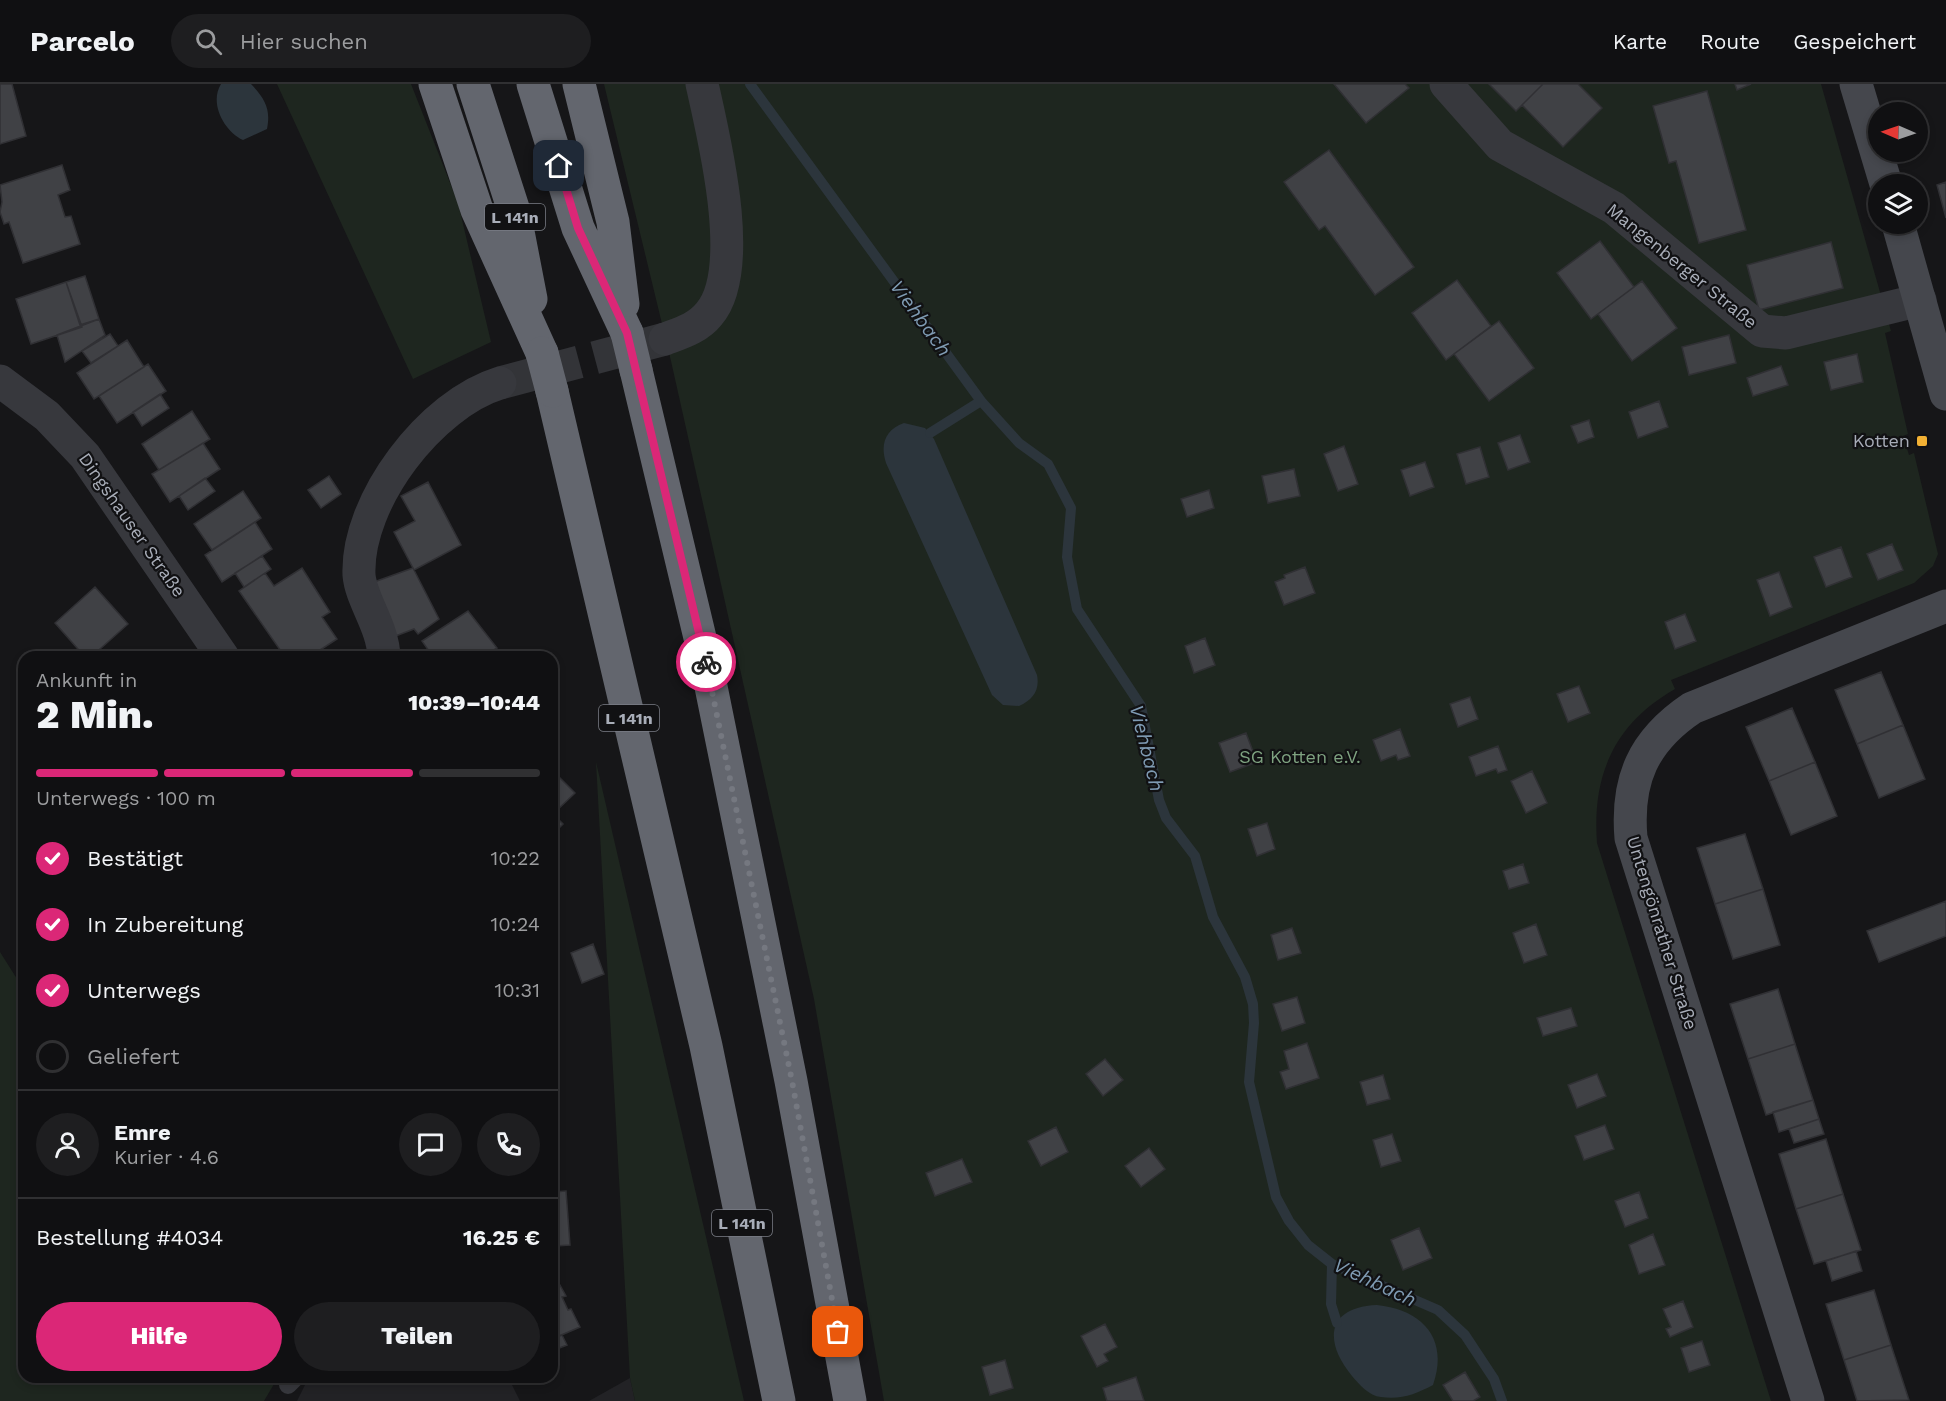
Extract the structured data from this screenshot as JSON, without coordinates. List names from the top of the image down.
{
  "streets": {
    "highway": ["L 141n"],
    "street": ["Mangenberger Straße", "Dingshauser Straße", "Untengönrather Straße"]
  },
  "water": ["Viehbach"],
  "parks": ["SG Kotten e.V."],
  "places": {
    "transit": ["Kotten"]
  },
  "north": "left",
  "page": {
    "header": "Parcelo",
    "search": "Hier suchen",
    "nav": ["Karte", "Route", "Gespeichert"],
    "heading": ["2 Min.", "Ankunft in", "10:39–10:44"],
    "panel": [
      "Emre",
      "Kurier · 4.6",
      "Bestellung #4034",
      "16.25 €"
    ],
    "bar": "Unterwegs · 100 m",
    "list": [
      ["Bestätigt", "10:22"],
      ["In Zubereitung", "10:24"],
      ["Unterwegs", "10:31"],
      "Geliefert"
    ],
    "buttons": ["Hilfe", "Teilen"]
  }
}
